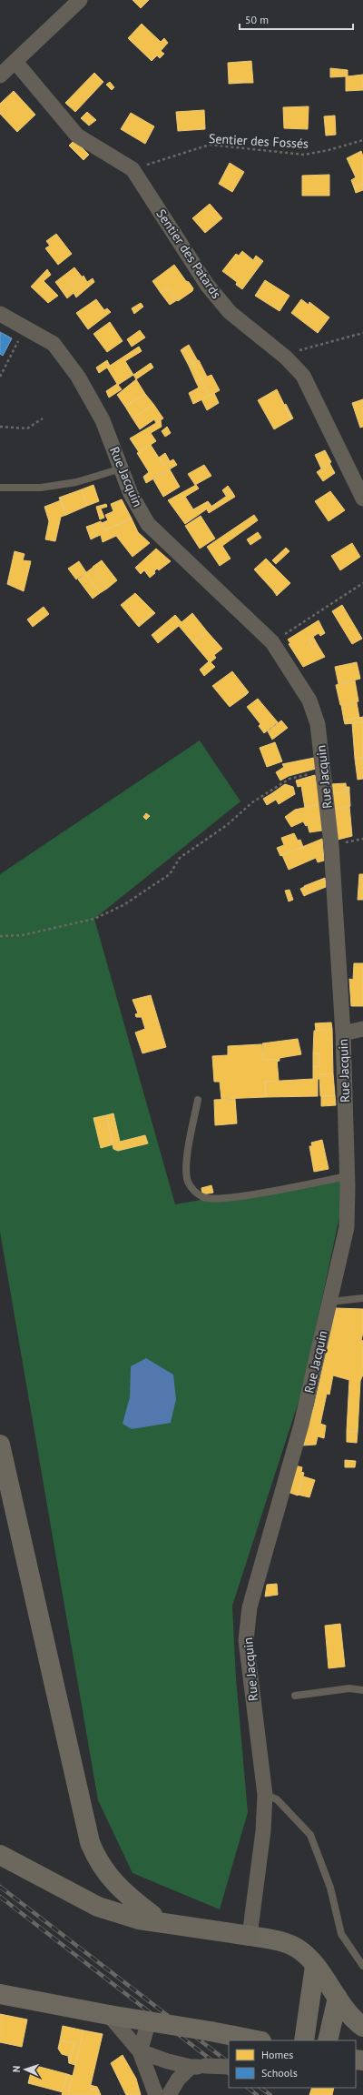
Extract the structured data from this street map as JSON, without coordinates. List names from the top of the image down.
{
  "streets": {
    "street": ["Sentier des Patards", "Rue Jacquin"],
    "path": ["Sentier des Fossés"]
  },
  "crossings": [
    ["Sentier des Fossés", "Sentier des Patards"]
  ],
  "legend": ["Homes", "Schools"],
  "scale_bar": "50 m",
  "north": "left"
}
